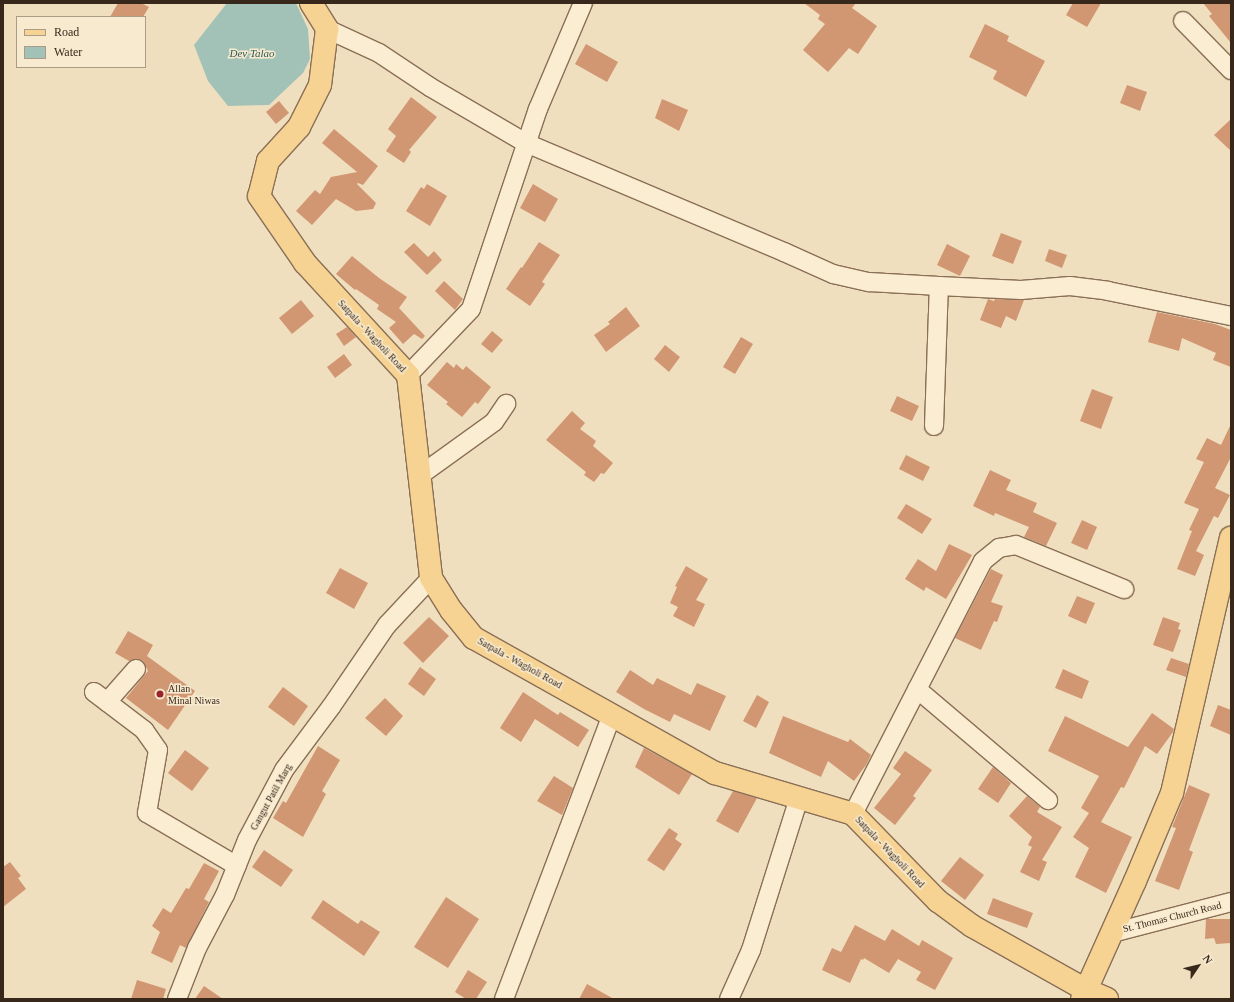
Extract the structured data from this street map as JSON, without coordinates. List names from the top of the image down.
{
  "streets": {
    "main road": ["Satpala - Wagholi Road"],
    "street": ["Gangut Patil Marg", "St. Thomas Church Road"]
  },
  "crossings": [
    ["Satpala - Wagholi Road", "Gangut Patil Marg"]
  ],
  "water": ["Dev Talao"],
  "places": ["Allan Minal Niwas"],
  "legend": ["Road", "Water"],
  "north": "top right"
}
